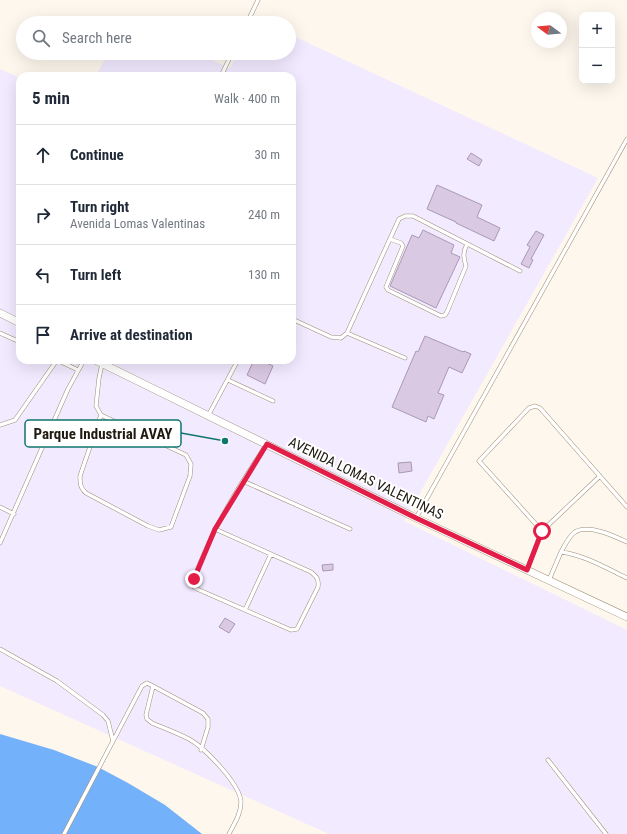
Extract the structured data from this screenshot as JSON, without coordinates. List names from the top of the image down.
{
  "streets": {
    "street": ["AVENIDA LOMAS VALENTINAS"]
  },
  "places": ["Parque Industrial AVAY"],
  "north": "left",
  "page": {
    "map_buttons": ["+", "−"],
    "search": "Search here",
    "heading": ["5 min", "Walk · 400 m"],
    "list": [
      ["Continue", "30 m"],
      ["Turn right", "Avenida Lomas Valentinas", "240 m"],
      ["Turn left", "130 m"],
      "Arrive at destination"
    ]
  }
}
